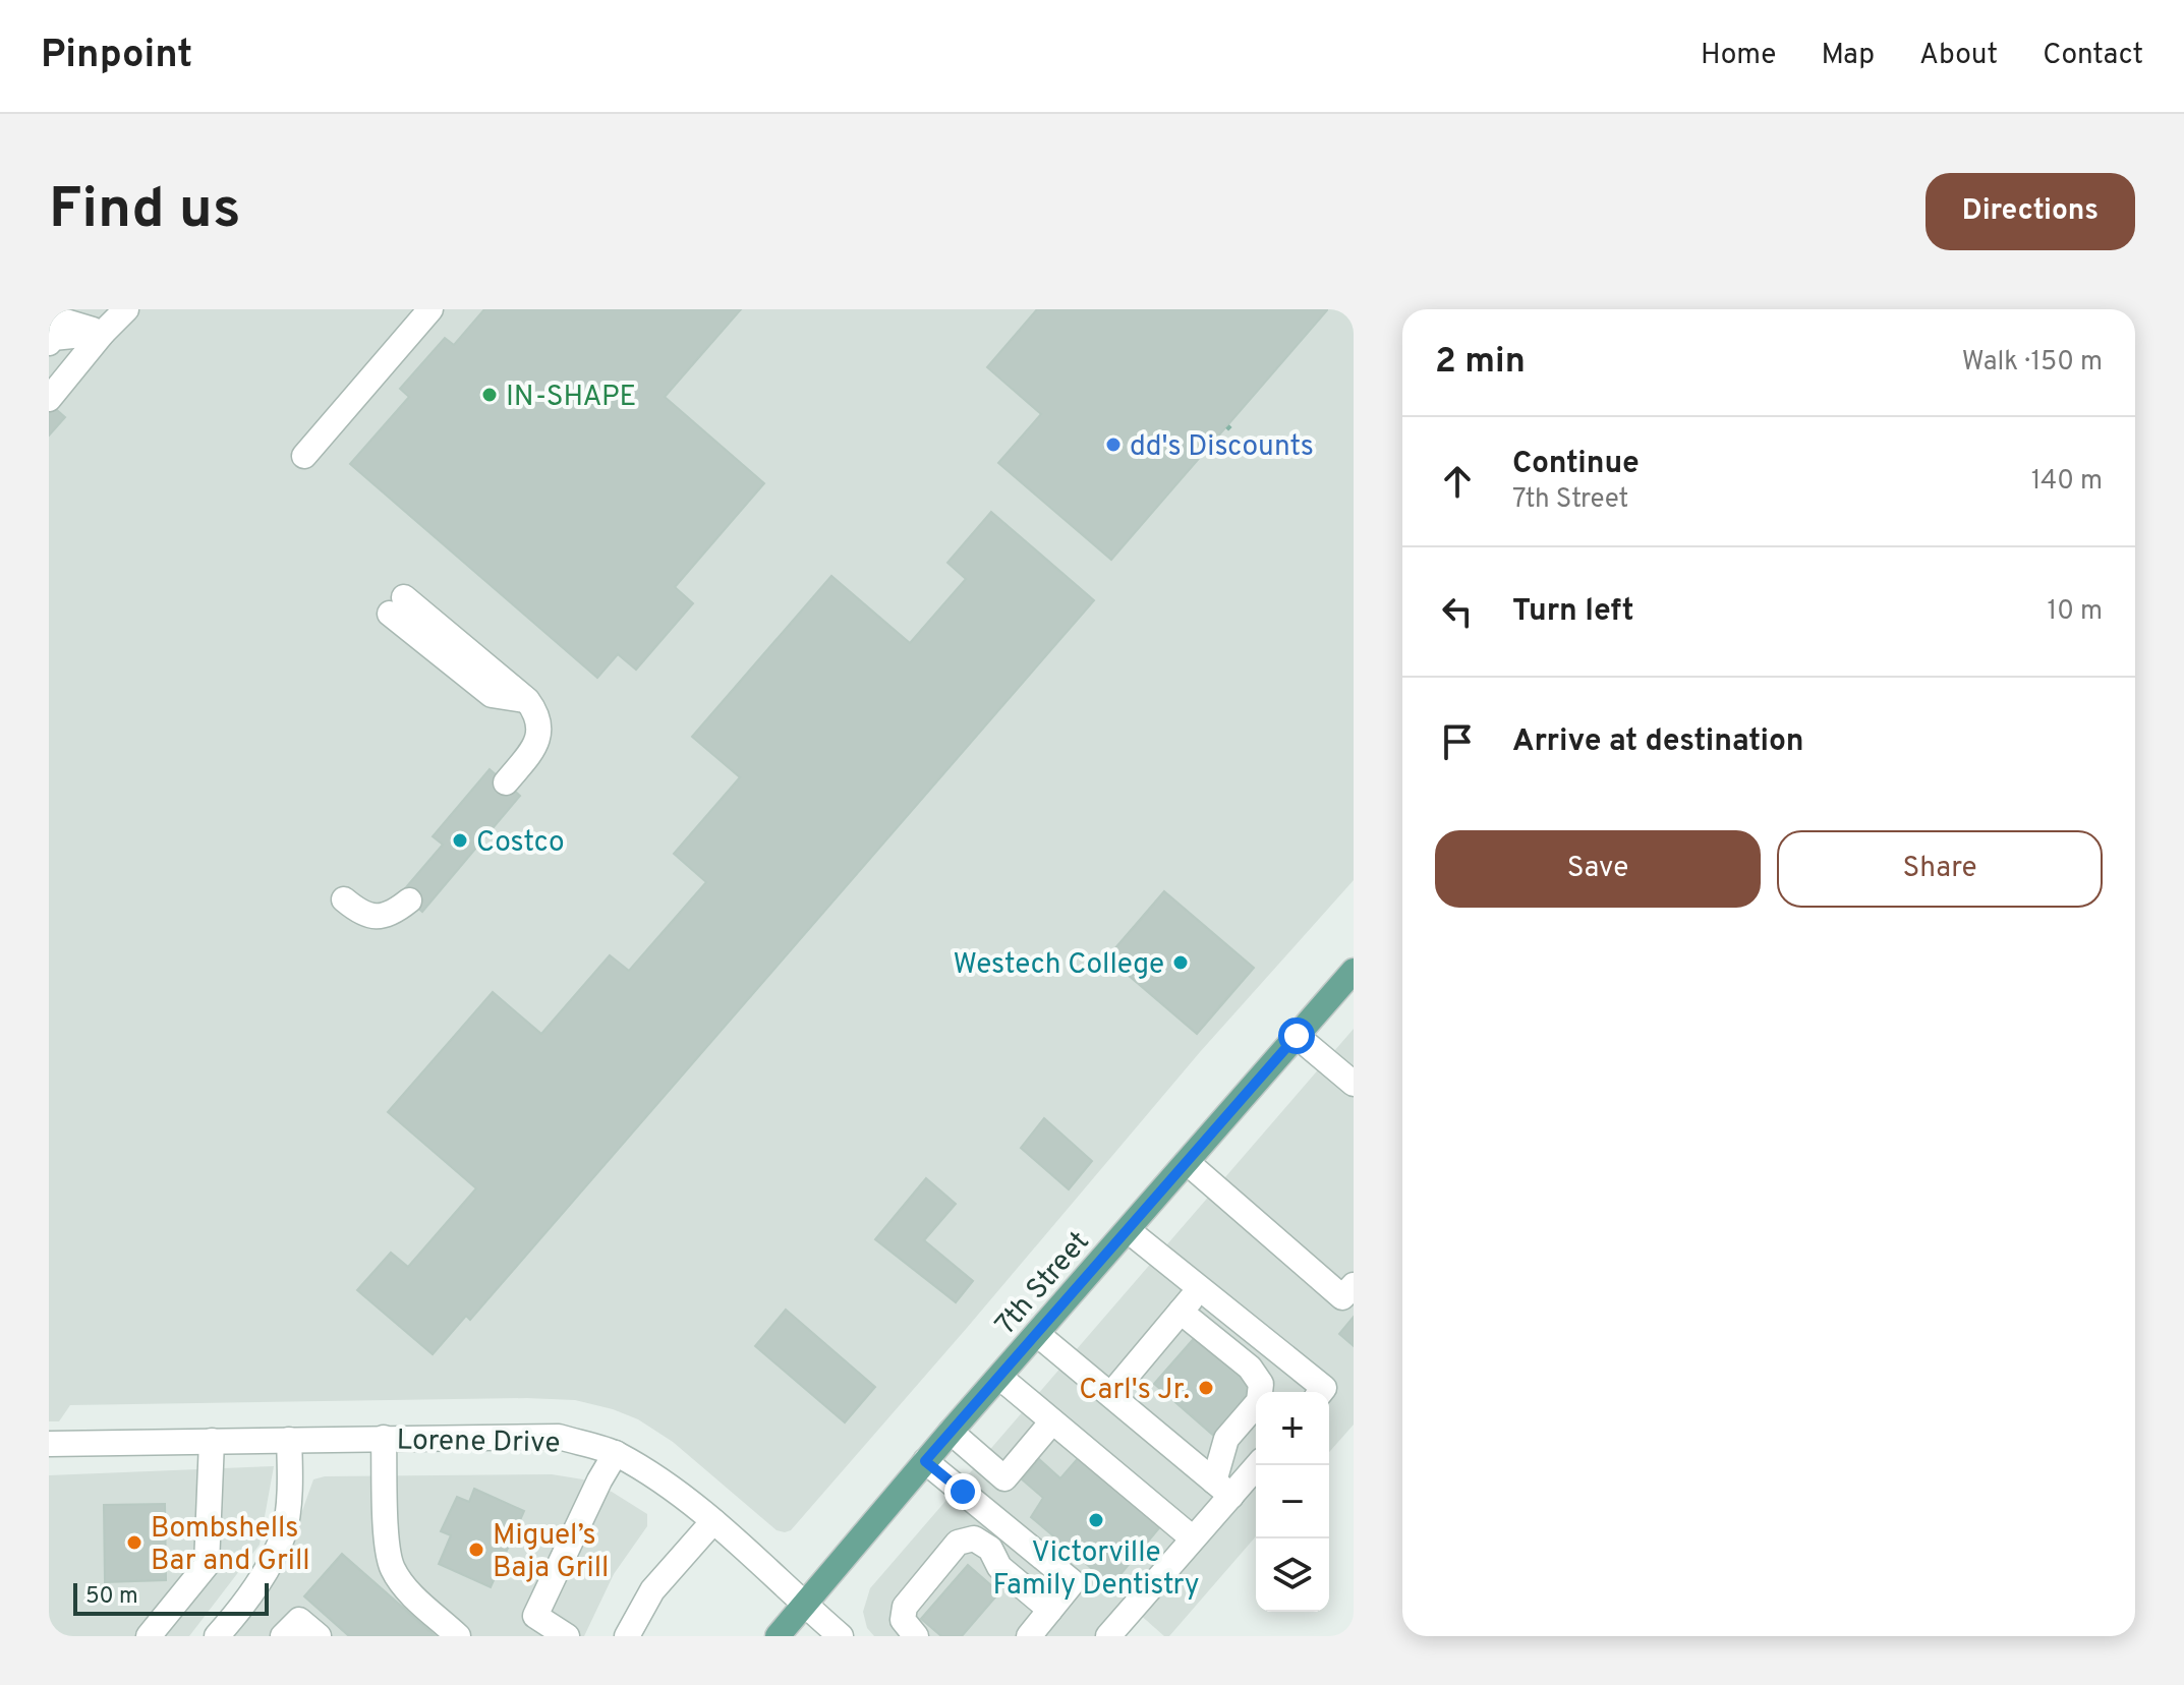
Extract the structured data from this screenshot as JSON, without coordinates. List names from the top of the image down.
{
  "streets": {
    "main road": ["7th Street"],
    "street": ["Lorene Drive"]
  },
  "crossings": [
    ["7th Street", "Lorene Drive"]
  ],
  "places": [
    "IN-SHAPE",
    "dd's Discounts",
    "Costco",
    "Westech College",
    "Carl's Jr.",
    "Victorville Family Dentistry",
    "Bombshells Bar and Grill",
    "Miguel’s Baja Grill"
  ],
  "scale_bar": "50 m",
  "page": {
    "header": "Pinpoint",
    "nav": [
      "Home",
      "Map",
      "About",
      "Contact"
    ],
    "buttons": [
      "Directions",
      ["Save", "Share"]
    ],
    "title": "Find us",
    "heading": ["2 min", "Walk · 150 m"],
    "list": [
      ["Continue", "7th Street", "140 m"],
      ["Turn left", "10 m"],
      "Arrive at destination"
    ],
    "map_buttons": ["+", "−"],
    "scale": "50 m"
  }
}
